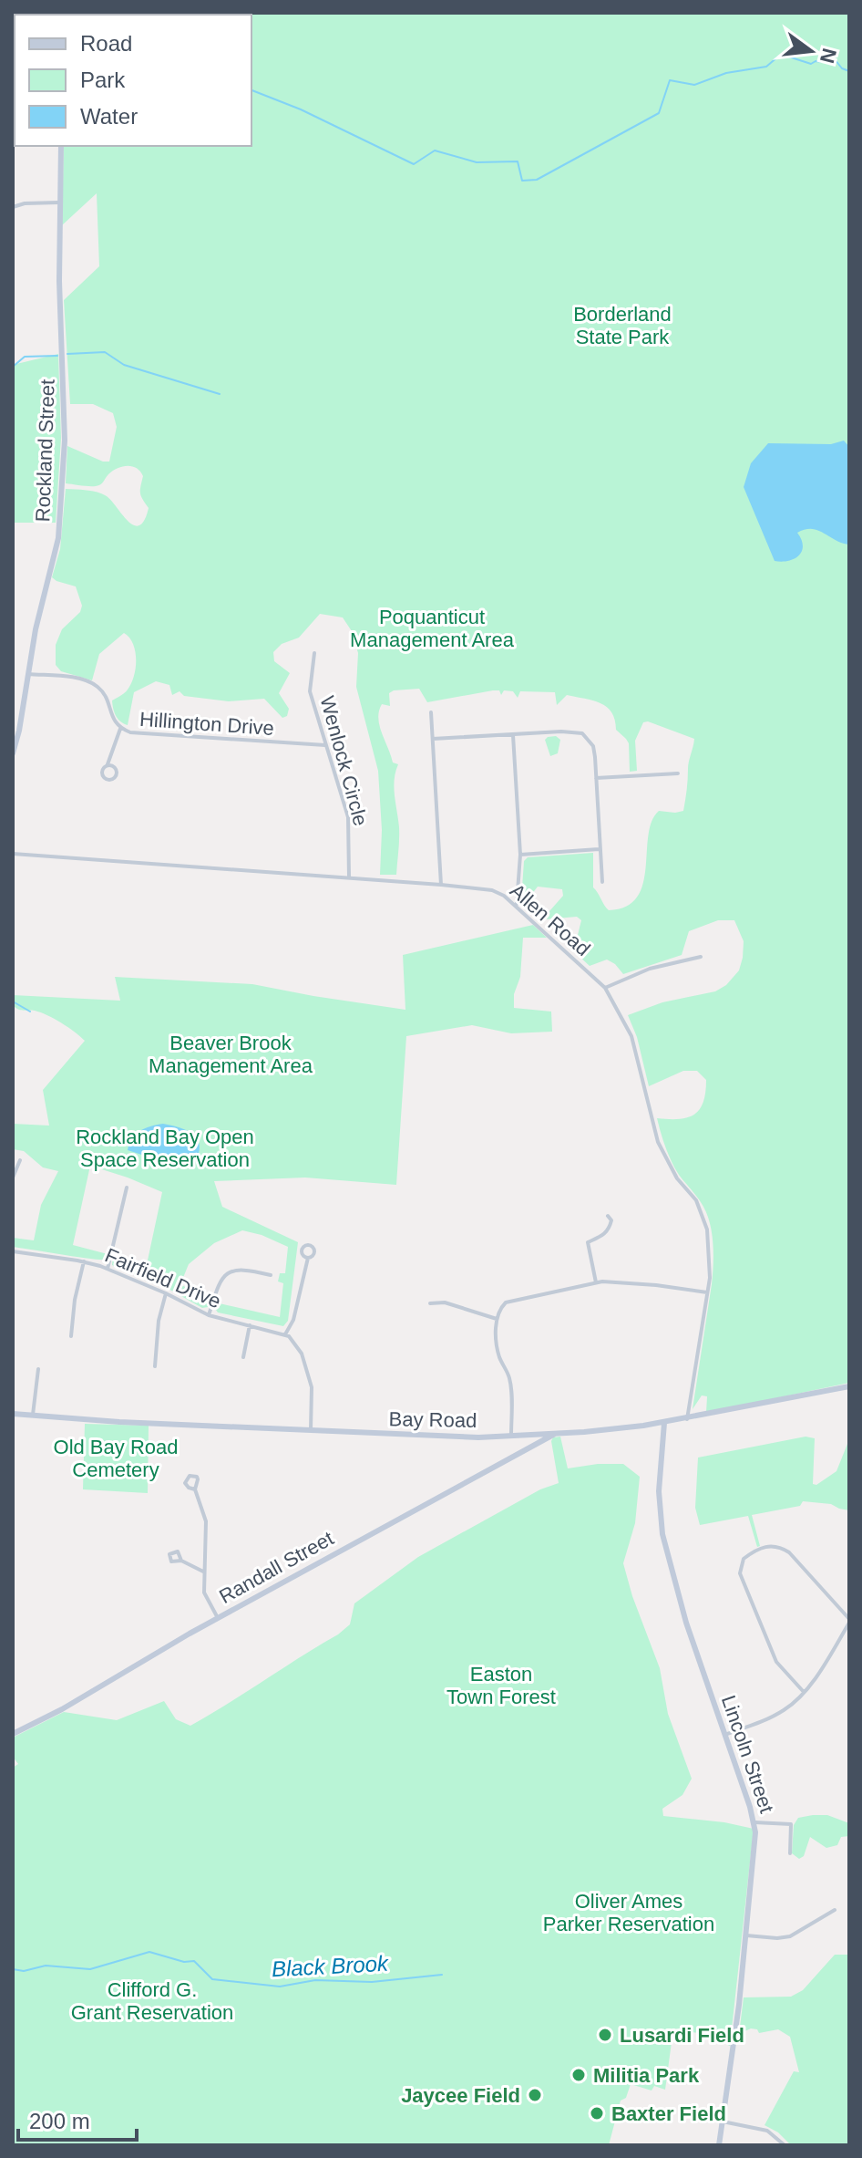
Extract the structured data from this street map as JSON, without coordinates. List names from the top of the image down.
{
  "streets": {
    "street": [
      "Rockland Street",
      "Hillington Drive",
      "Wenlock Circle",
      "Allen Road",
      "Fairfield Drive",
      "Bay Road",
      "Randall Street",
      "Lincoln Street"
    ]
  },
  "crossings": [
    ["Rockland Street", "Hillington Drive"],
    ["Hillington Drive", "Wenlock Circle"],
    ["Wenlock Circle", "Allen Road"],
    ["Allen Road", "Bay Road"],
    ["Bay Road", "Randall Street"],
    ["Bay Road", "Lincoln Street"]
  ],
  "water": ["Black Brook"],
  "parks": [
    "Borderland State Park",
    "Poquanticut Management Area",
    "Beaver Brook Management Area",
    "Rockland Bay Open Space Reservation",
    "Old Bay Road Cemetery",
    "Easton Town Forest",
    "Oliver Ames Parker Reservation",
    "Clifford G. Grant Reservation"
  ],
  "places": [
    "Lusardi Field",
    "Militia Park",
    "Jaycee Field",
    "Baxter Field"
  ],
  "legend": ["Road", "Park", "Water"],
  "scale_bar": "200 m",
  "north": "right"
}
